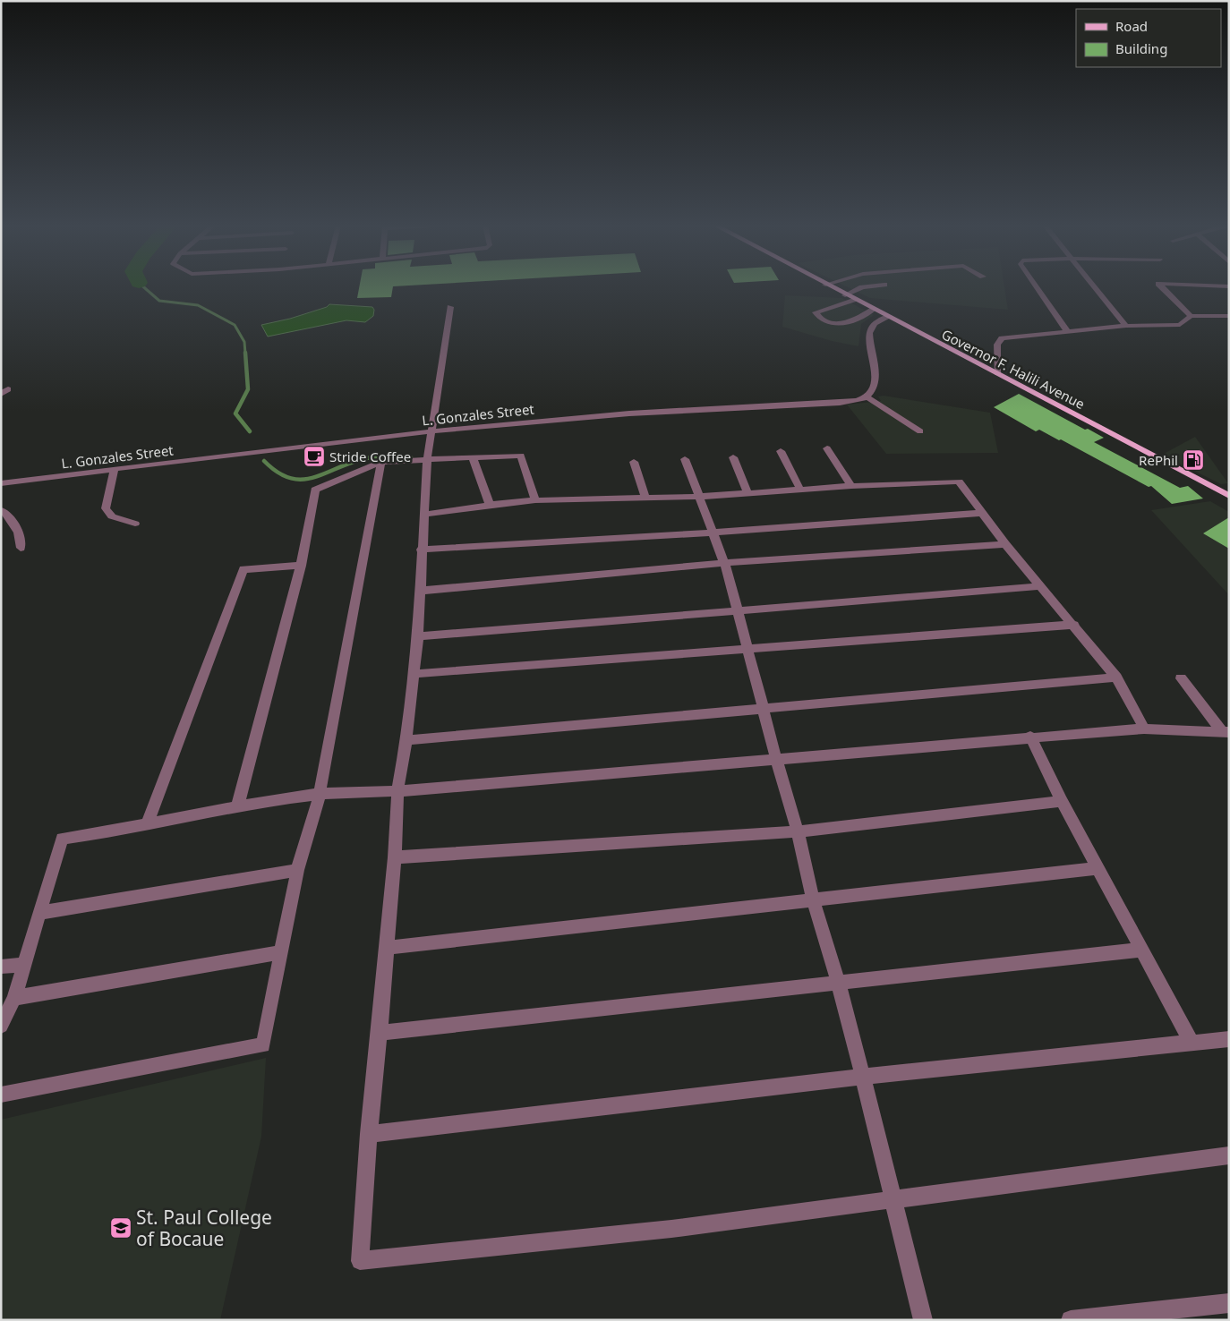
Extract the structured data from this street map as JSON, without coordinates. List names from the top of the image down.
{
  "streets": {
    "main road": ["Governor F. Halili Avenue"],
    "street": ["L. Gonzales Street"]
  },
  "places": {
    "cafe": ["Stride Coffee"],
    "fuel station": ["RePhil"],
    "school or university": ["St. Paul College of Bocaue"]
  },
  "legend": ["Road", "Building"]
}
